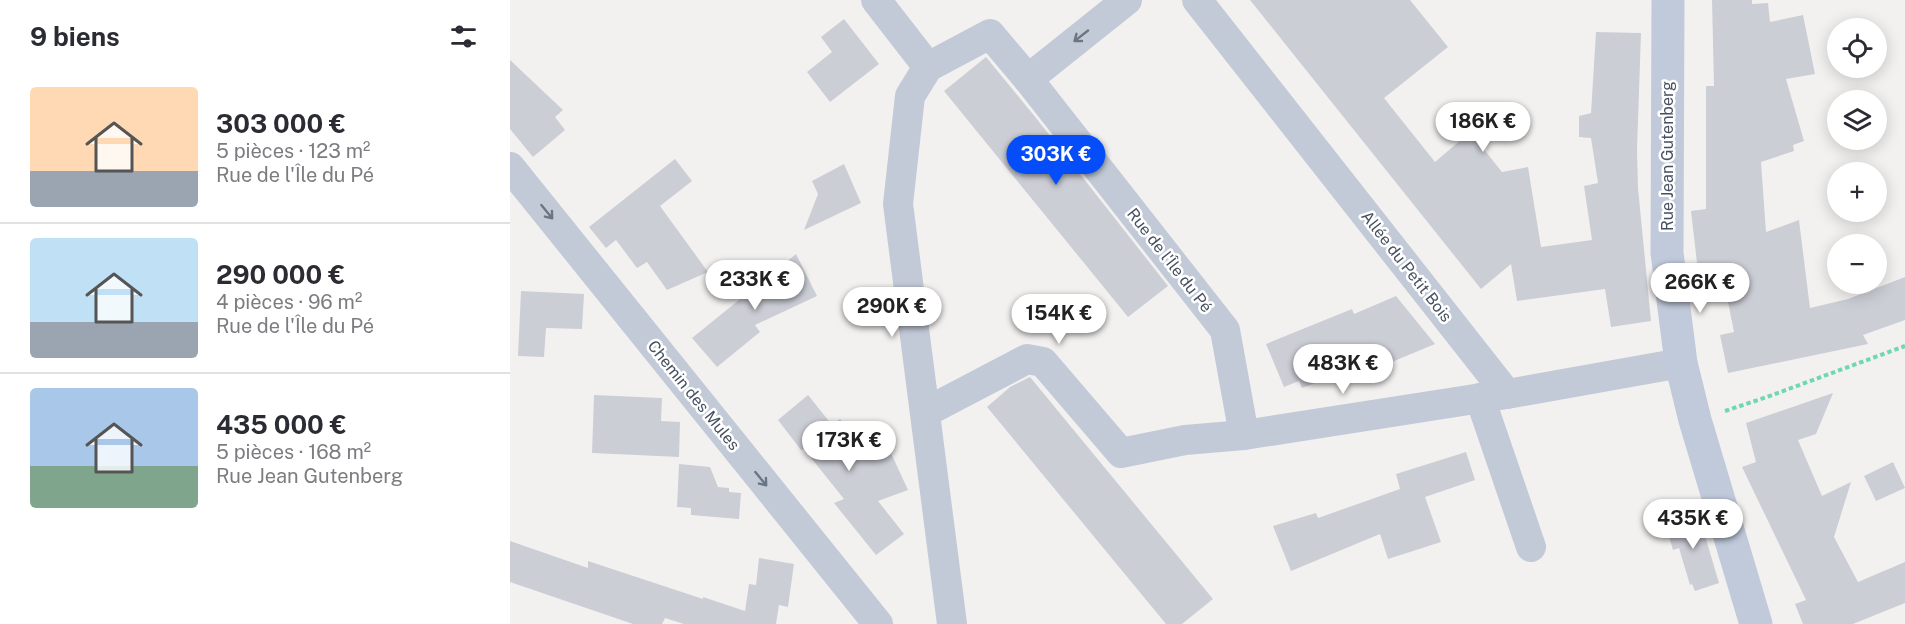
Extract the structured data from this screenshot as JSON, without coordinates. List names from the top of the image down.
{
  "streets": {
    "main road": ["Rue Jean Gutenberg"],
    "street": ["Rue de l'Île du Pé", "Allée du Petit Bois", "Chemin des Mules"]
  },
  "one_way": ["Chemin des Mules"],
  "page": {
    "heading": "9 biens",
    "map_buttons": ["+", "−"],
    "list": [
      {
        "name": "303 000 €",
        "note": "5 pièces · 123 m² · Rue de l'Île du Pé"
      },
      {
        "name": "290 000 €",
        "note": "4 pièces · 96 m² · Rue de l'Île du Pé"
      },
      {
        "name": "435 000 €",
        "note": "5 pièces · 168 m² · Rue Jean Gutenberg"
      }
    ],
    "price": [
      "186K €",
      "303K €",
      "233K €",
      "266K €",
      "290K €",
      "154K €",
      "483K €",
      "173K €",
      "435K €"
    ]
  }
}
